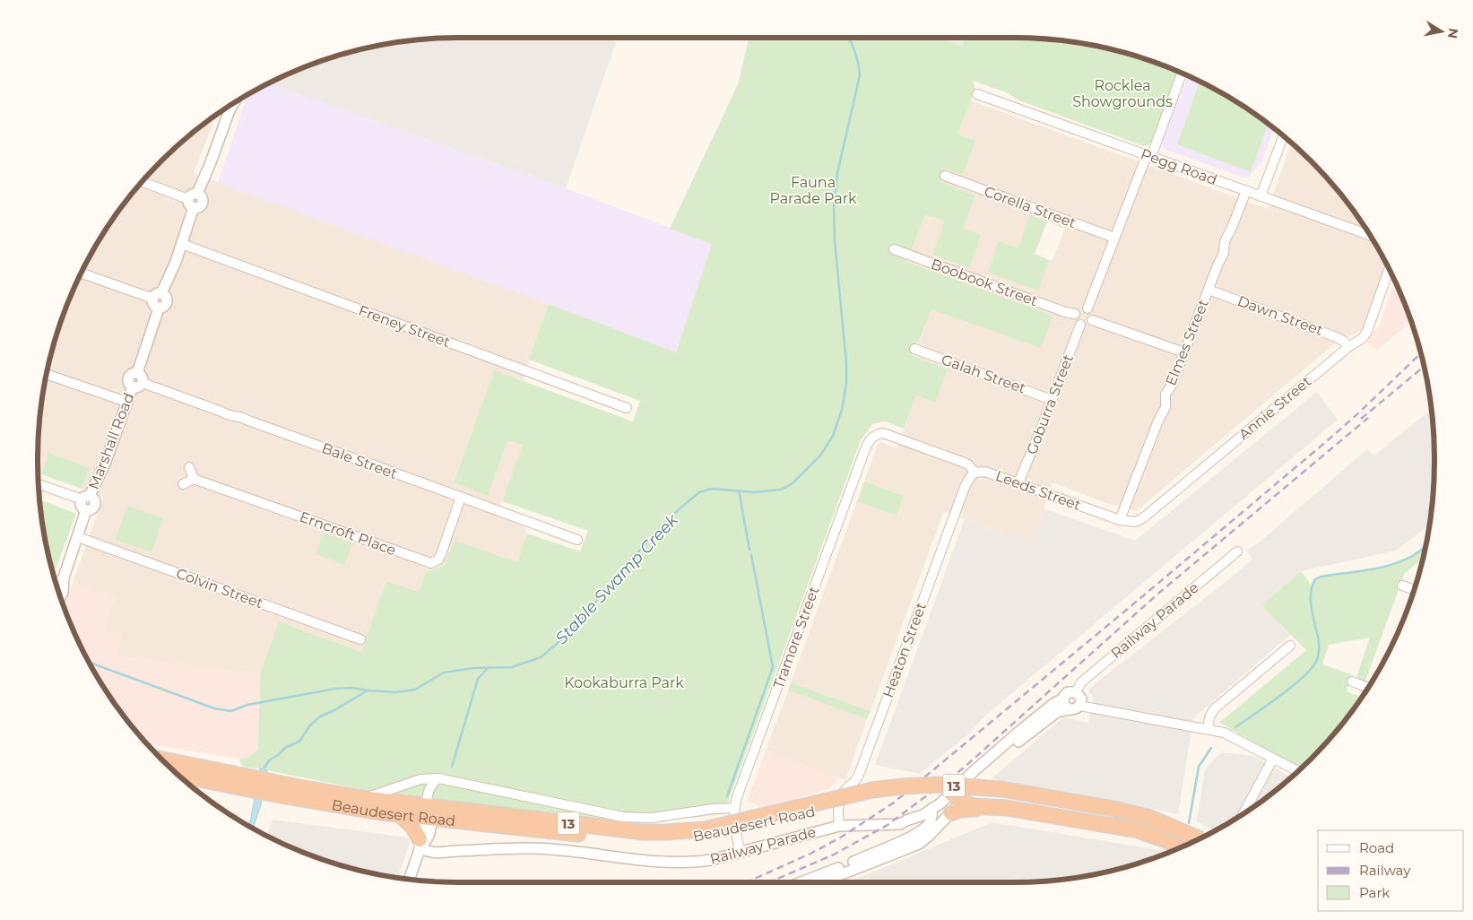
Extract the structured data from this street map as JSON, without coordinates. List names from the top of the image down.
{
  "streets": {
    "highway": ["13", "Beaudesert Road"],
    "street": [
      "Pegg Road",
      "Corella Street",
      "Boobook Street",
      "Dawn Street",
      "Freney Street",
      "Elmes Street",
      "Galah Street",
      "Goburra Street",
      "Annie Street",
      "Marshall Road",
      "Bale Street",
      "Leeds Street",
      "Erncroft Place",
      "Colvin Street",
      "Railway Parade",
      "Tramore Street",
      "Heaton Street"
    ]
  },
  "crossings": [
    ["Pegg Road", "Elmes Street"],
    ["Boobook Street", "Goburra Street"],
    ["Dawn Street", "Elmes Street"],
    ["Dawn Street", "Annie Street"],
    ["Elmes Street", "Annie Street"],
    ["Elmes Street", "Leeds Street"],
    ["Galah Street", "Goburra Street"],
    ["Goburra Street", "Leeds Street"],
    ["Annie Street", "Leeds Street"],
    ["Marshall Road", "Bale Street"],
    ["Marshall Road", "Colvin Street"],
    ["Bale Street", "Erncroft Place"],
    ["Leeds Street", "Tramore Street"],
    ["Leeds Street", "Heaton Street"],
    ["Railway Parade", "Tramore Street"],
    ["Railway Parade", "Heaton Street"],
    ["Tramore Street", "Beaudesert Road"]
  ],
  "water": ["Stable Swamp Creek"],
  "parks": ["Rocklea Showgrounds", "Fauna Parade Park", "Kookaburra Park"],
  "legend": ["Road", "Railway", "Park"],
  "north": "right"
}
